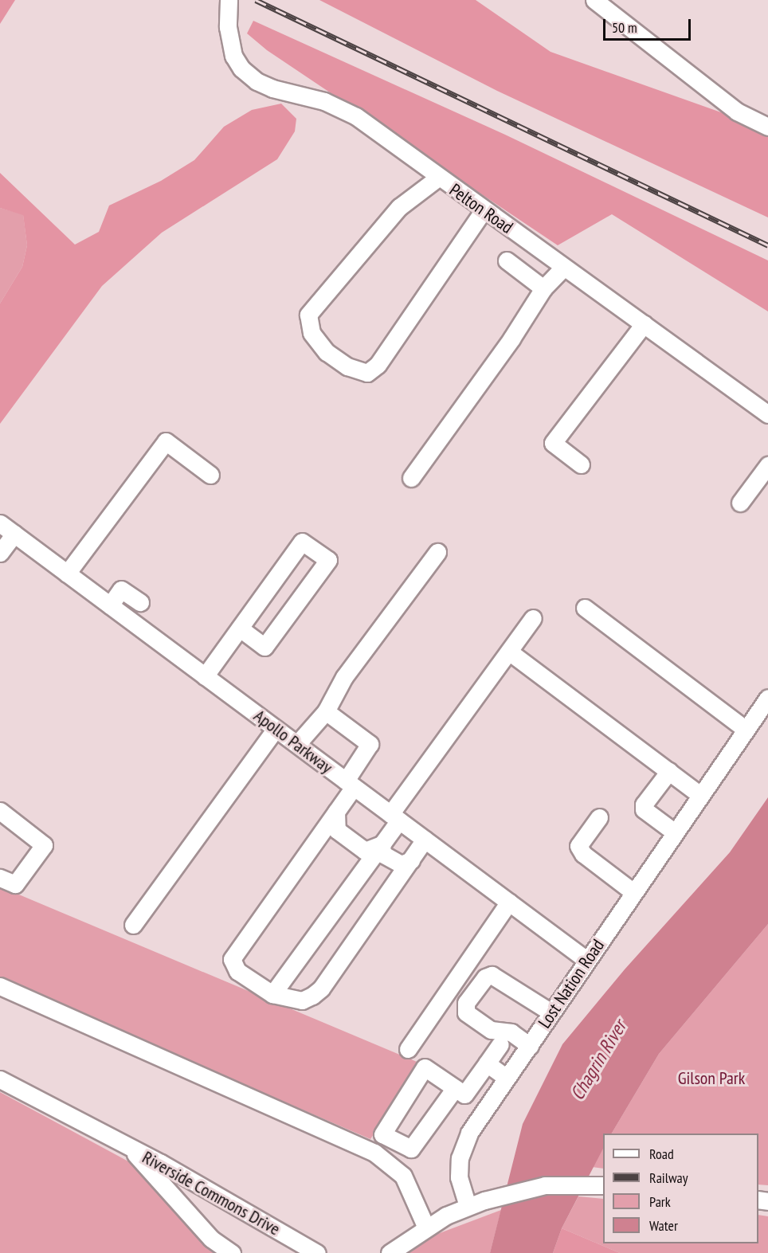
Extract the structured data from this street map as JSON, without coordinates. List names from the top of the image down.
{
  "streets": {
    "street": [
      "Pelton Road",
      "Apollo Parkway",
      "Lost Nation Road",
      "Riverside Commons Drive"
    ]
  },
  "crossings": [
    ["Apollo Parkway", "Lost Nation Road"]
  ],
  "water": ["Chagrin River"],
  "parks": ["Gilson Park"],
  "legend": [
    "Road",
    "Railway",
    "Park",
    "Water"
  ],
  "scale_bar": "50 m"
}
